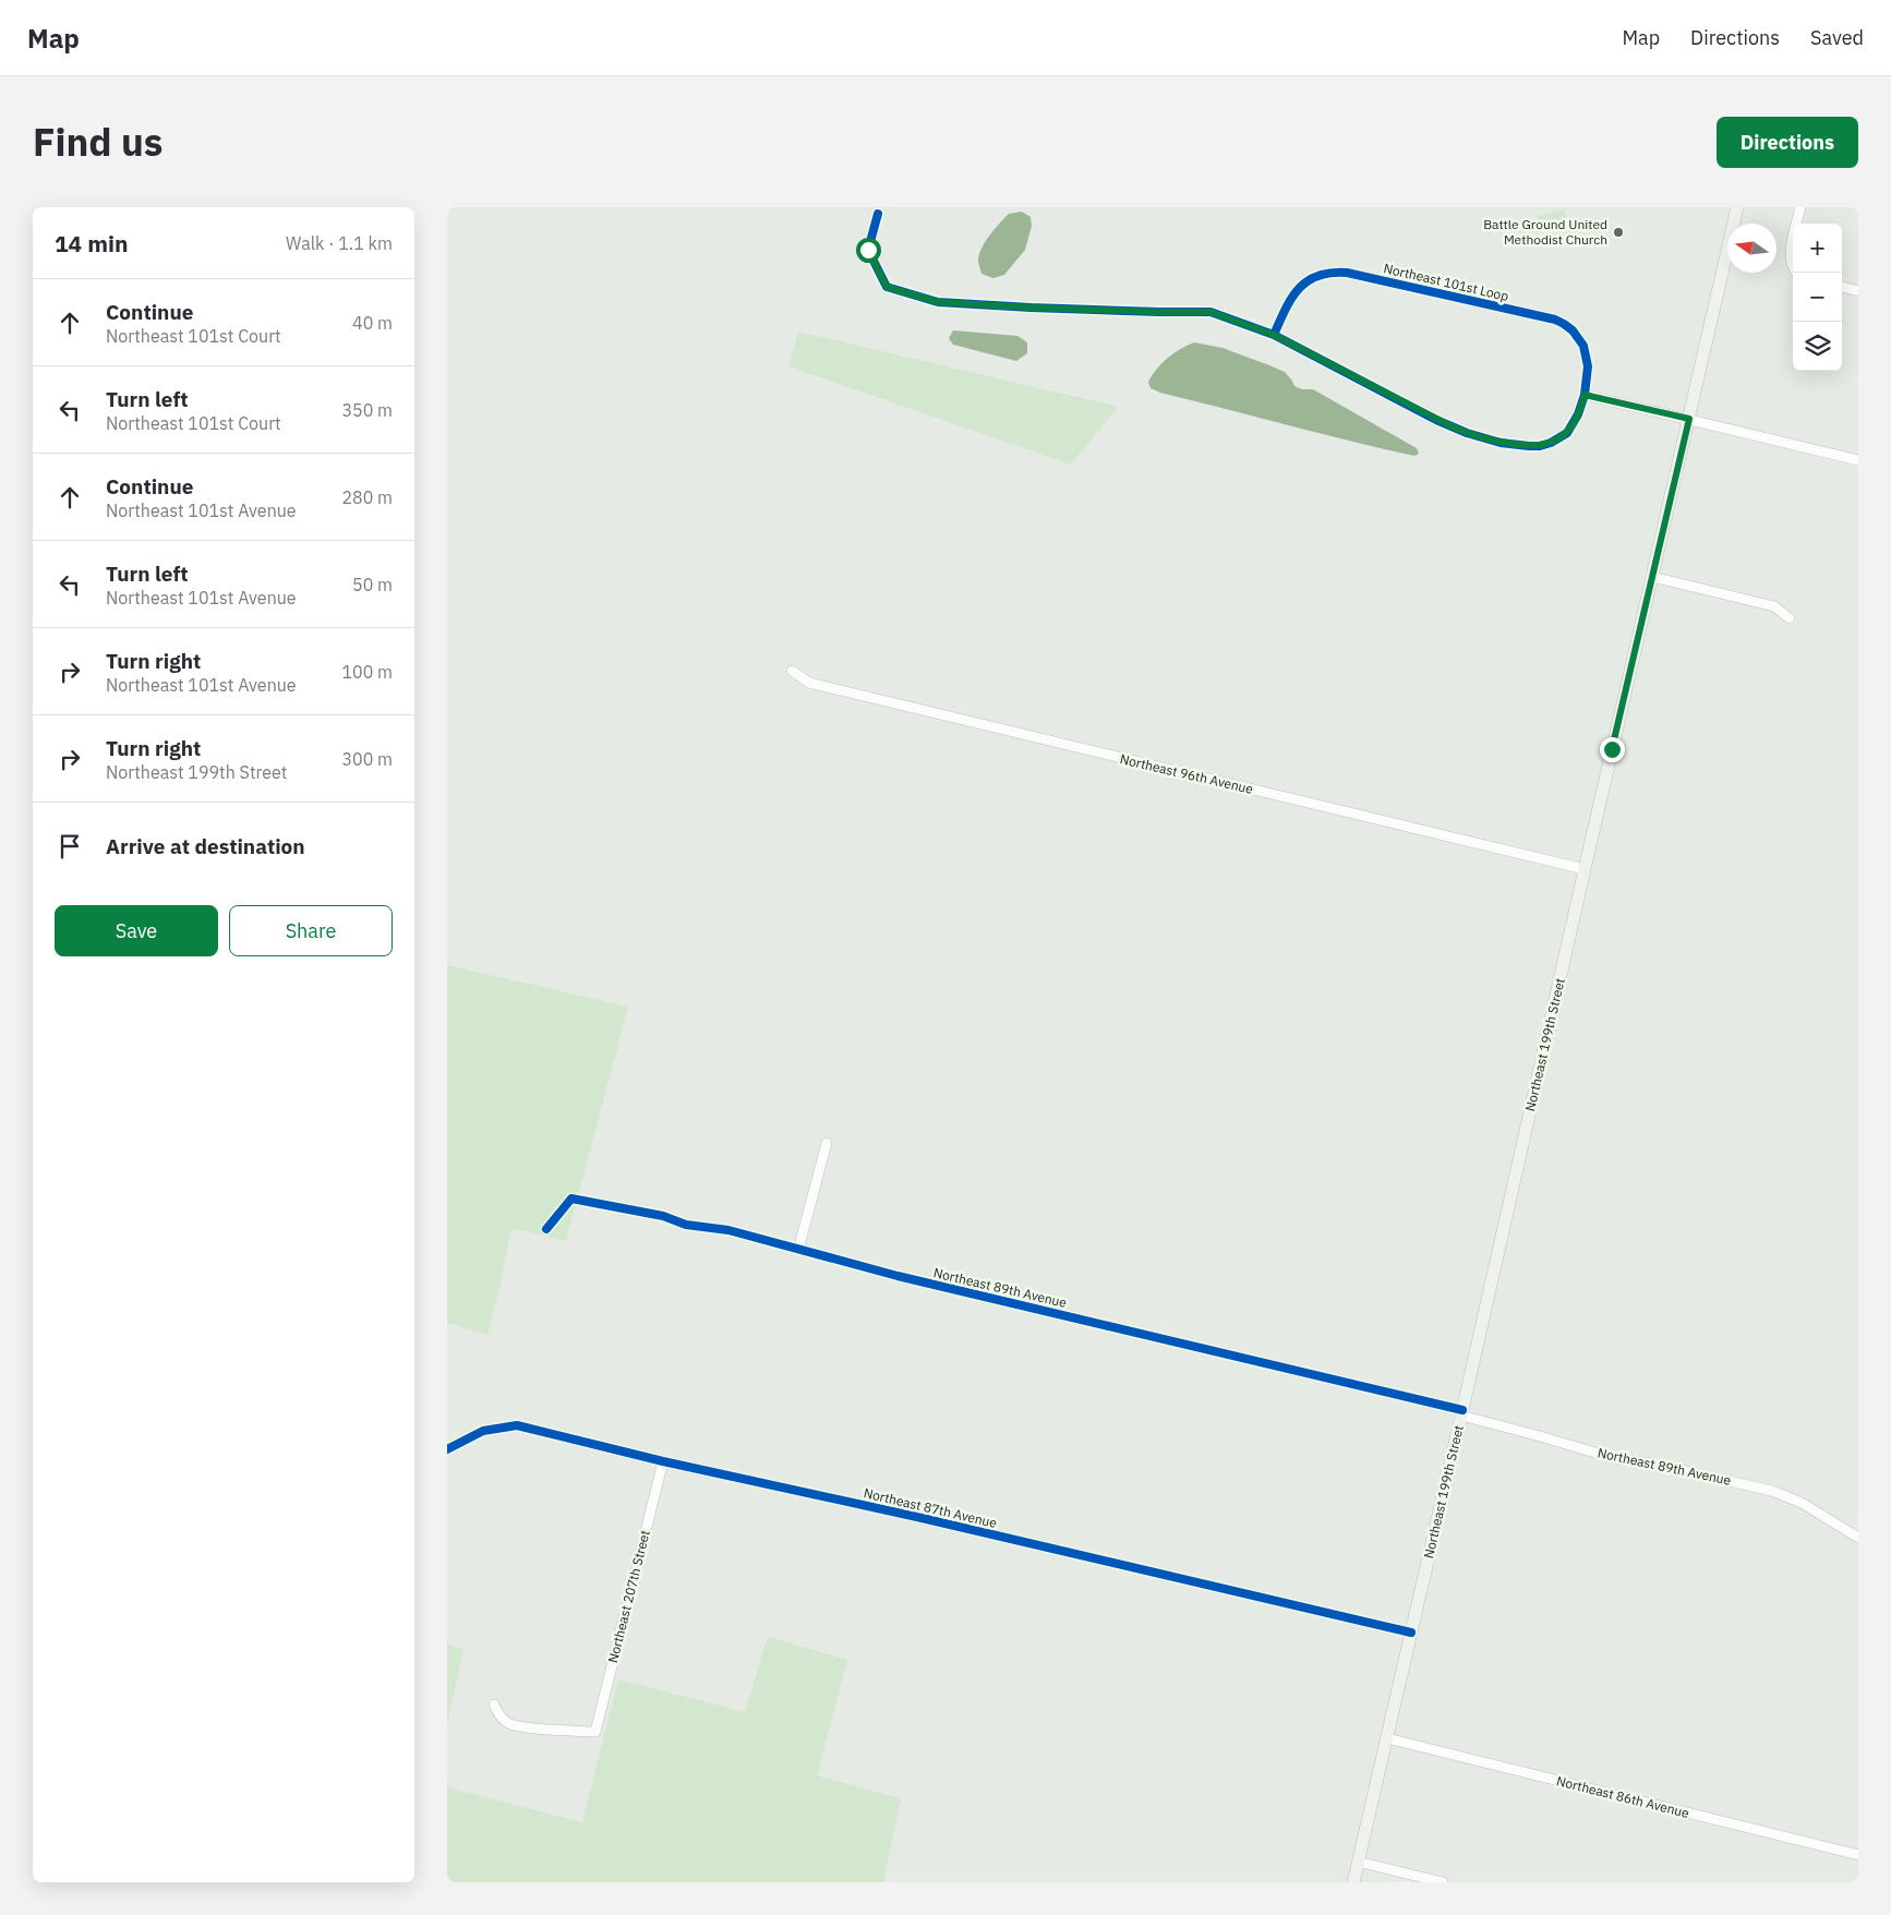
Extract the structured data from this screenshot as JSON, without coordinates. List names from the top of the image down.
{
  "streets": {
    "main road": ["Northeast 199th Street"],
    "street": [
      "Northeast 101st Loop",
      "Northeast 96th Avenue",
      "Northeast 89th Avenue",
      "Northeast 87th Avenue",
      "Northeast 207th Street",
      "Northeast 86th Avenue"
    ]
  },
  "crossings": [
    ["Northeast 96th Avenue", "Northeast 199th Street"],
    ["Northeast 199th Street", "Northeast 89th Avenue"],
    ["Northeast 199th Street", "Northeast 87th Avenue"],
    ["Northeast 199th Street", "Northeast 86th Avenue"],
    ["Northeast 87th Avenue", "Northeast 207th Street"]
  ],
  "places": ["Battle Ground United Methodist Church"],
  "north": "left",
  "page": {
    "header": "Map",
    "nav": ["Map", "Directions", "Saved"],
    "title": "Find us",
    "buttons": [
      "Directions",
      ["Save", "Share"]
    ],
    "heading": ["14 min", "Walk · 1.1 km"],
    "map_buttons": ["+", "−"],
    "list": [
      ["Continue", "Northeast 101st Court", "40 m"],
      ["Turn left", "Northeast 101st Court", "350 m"],
      ["Continue", "Northeast 101st Avenue", "280 m"],
      ["Turn left", "Northeast 101st Avenue", "50 m"],
      ["Turn right", "Northeast 101st Avenue", "100 m"],
      ["Turn right", "Northeast 199th Street", "300 m"],
      "Arrive at destination"
    ]
  }
}
